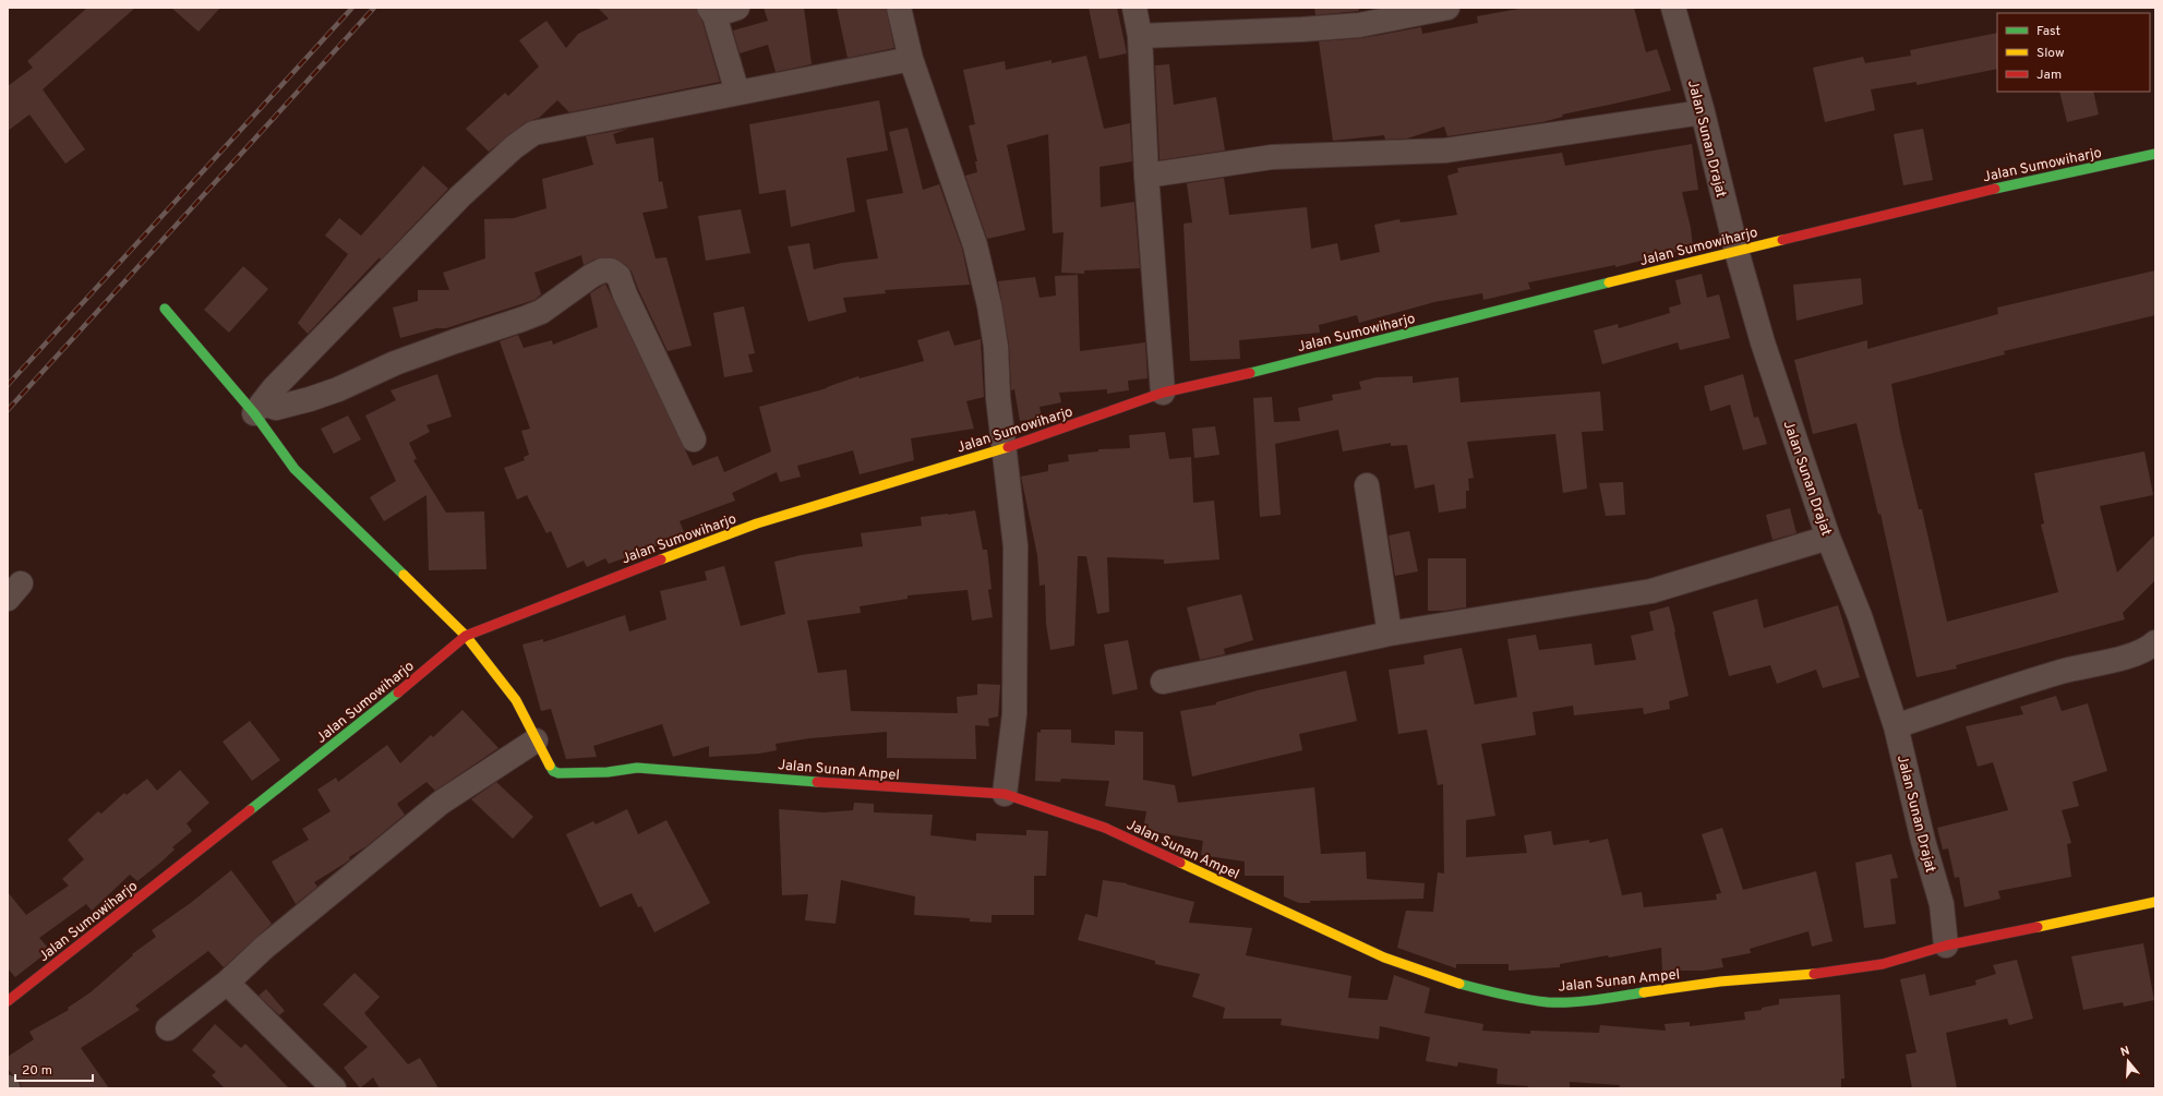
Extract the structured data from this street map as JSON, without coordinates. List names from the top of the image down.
{
  "streets": {
    "street": ["Jalan Sunan Drajat", "Jalan Sumowiharjo", "Jalan Sunan Ampel"]
  },
  "crossings": [
    ["Jalan Sunan Drajat", "Jalan Sumowiharjo"],
    ["Jalan Sunan Drajat", "Jalan Sunan Ampel"],
    ["Jalan Sumowiharjo", "Jalan Sunan Ampel"]
  ],
  "legend": ["Fast", "Slow", "Jam"],
  "scale_bar": "20 m",
  "north": "top"
}
